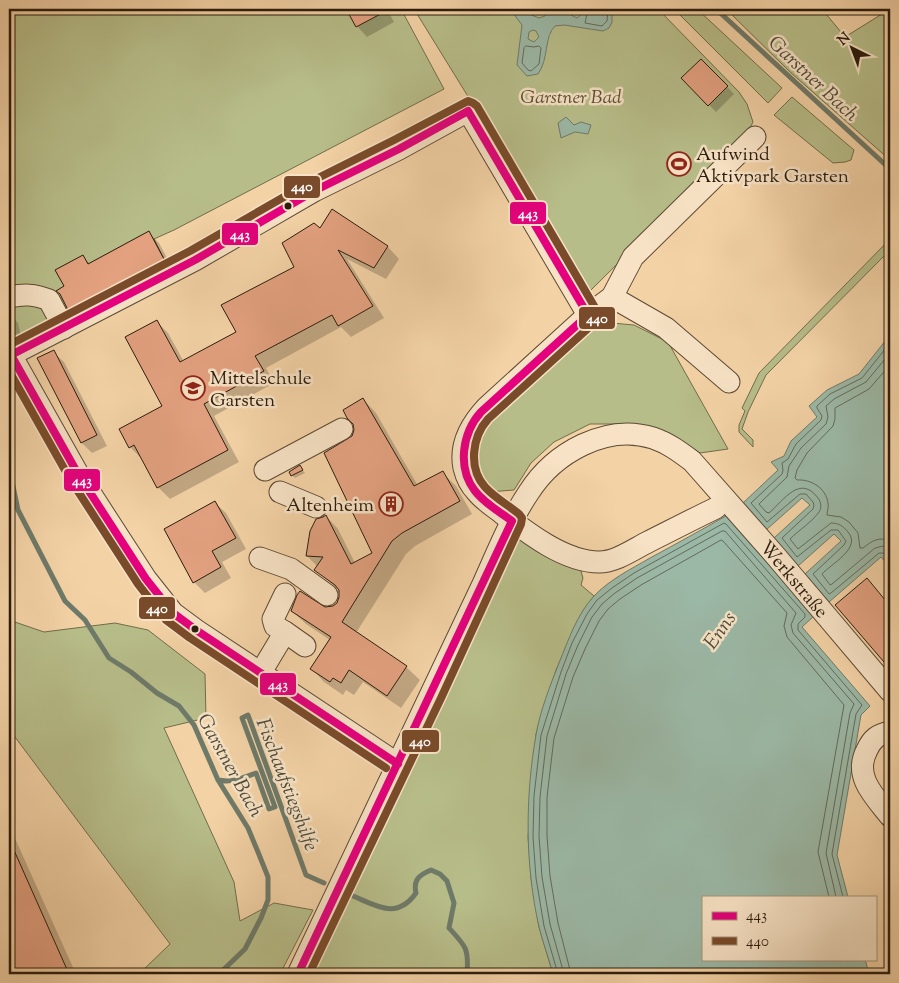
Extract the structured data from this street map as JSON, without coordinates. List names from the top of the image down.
{
  "streets": {
    "street": ["Werkstraße"]
  },
  "water": ["Garstner Bach", "Enns", "Fischaufstiegshilfe"],
  "parks": ["Garstner Bad"],
  "places": {
    "sports": ["Aufwind Aktivpark Garsten"],
    "school or university": ["Mittelschule Garsten"],
    "building": ["Altenheim"]
  },
  "lines": ["transit line 440", "transit line 443"],
  "legend": ["443", "440"],
  "north": "top left"
}
